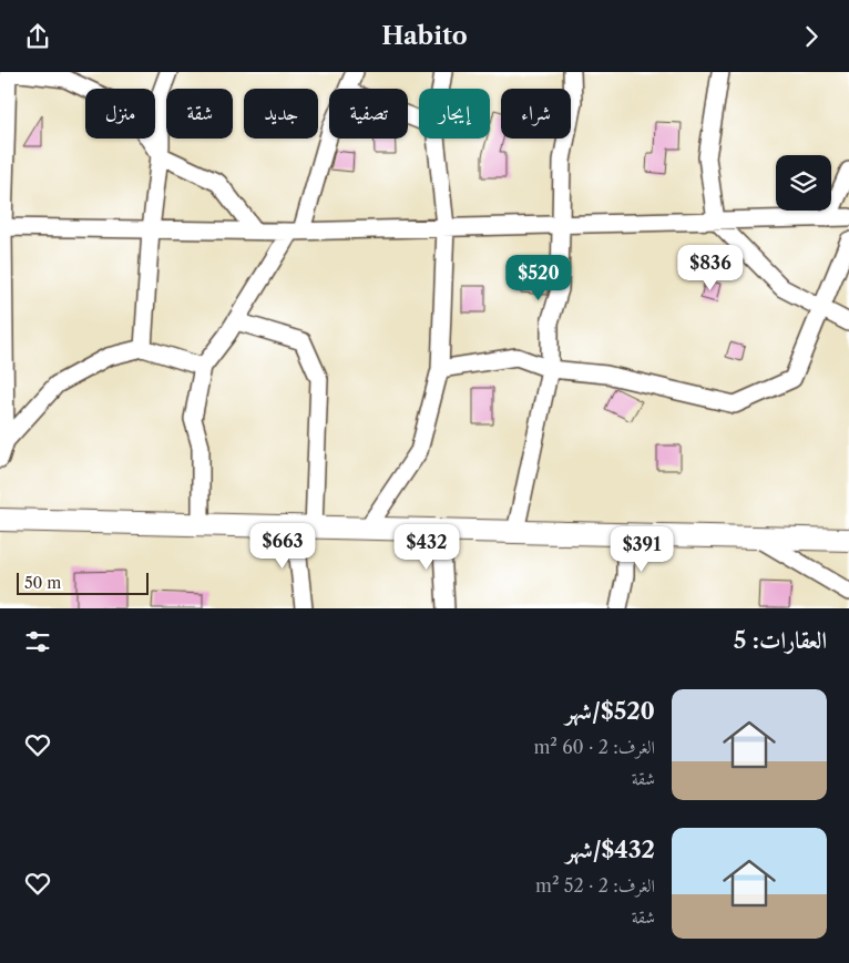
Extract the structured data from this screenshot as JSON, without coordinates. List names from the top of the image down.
{
  "scale_bar": "50 m",
  "page": {
    "header": "Habito",
    "chip": [
      "شراء",
      "إيجار",
      "تصفية",
      "جديد",
      "شقة",
      "منزل"
    ],
    "price": [
      "$836",
      "$520",
      "$663",
      "$432",
      "$391"
    ],
    "scale": "50 m",
    "heading": "العقارات: 5",
    "list": [
      {
        "name": "$520/شهر",
        "note": "الغرف: 2 · 60 m² · شقة"
      },
      {
        "name": "$432/شهر",
        "note": "الغرف: 2 · 52 m² · شقة"
      }
    ]
  }
}
